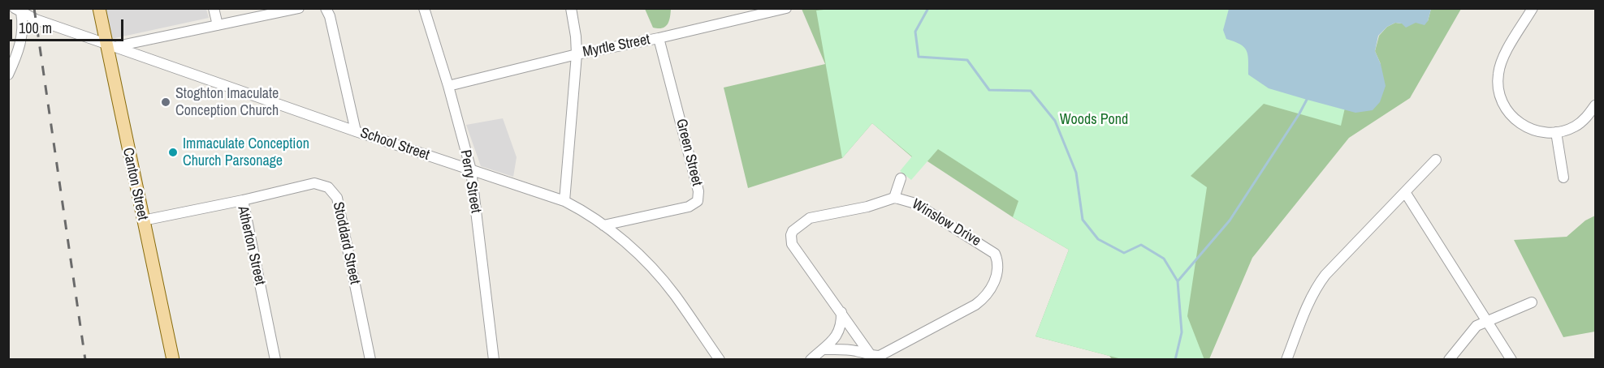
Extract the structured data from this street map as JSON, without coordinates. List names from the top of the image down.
{
  "streets": {
    "main road": ["Canton Street"],
    "street": [
      "Myrtle Street",
      "School Street",
      "Green Street",
      "Perry Street",
      "Winslow Drive",
      "Stoddard Street",
      "Atherton Street"
    ]
  },
  "crossings": [
    ["Myrtle Street", "Green Street"],
    ["Myrtle Street", "Perry Street"],
    ["School Street", "Green Street"],
    ["School Street", "Perry Street"],
    ["School Street", "Canton Street"],
    ["Canton Street", "Atherton Street"],
    ["Stoddard Street", "Atherton Street"]
  ],
  "parks": ["Woods Pond"],
  "places": ["Stoghton Imaculate Conception Church", "Immaculate Conception Church Parsonage"],
  "scale_bar": "100 m"
}
